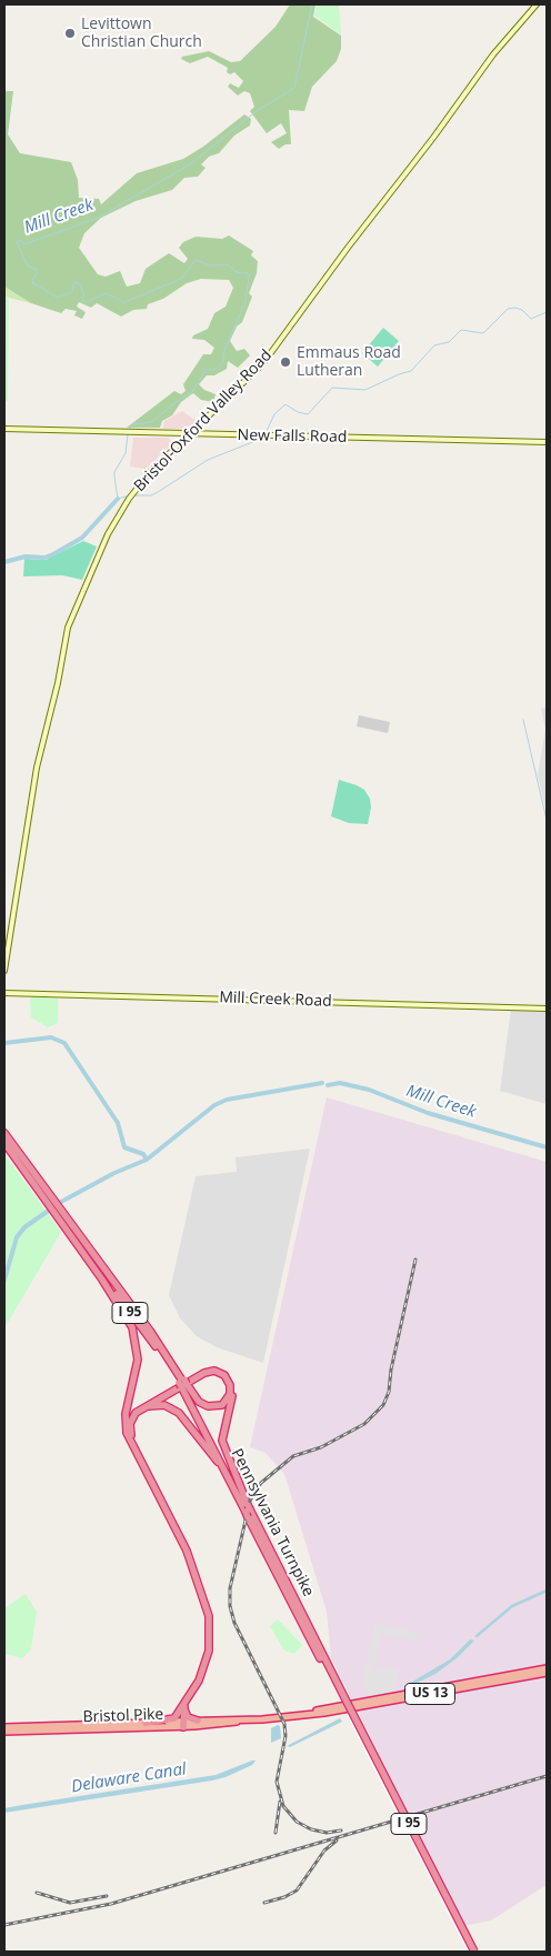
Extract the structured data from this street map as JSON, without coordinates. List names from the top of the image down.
{
  "streets": {
    "highway": [
      "I 95",
      "Pennsylvania Turnpike",
      "US 13",
      "Bristol Pike"
    ],
    "main road": ["Bristol-Oxford Valley Road", "New Falls Road", "Mill Creek Road"]
  },
  "crossings": [
    ["Bristol-Oxford Valley Road", "New Falls Road"]
  ],
  "water": ["Mill Creek", "Delaware Canal"],
  "places": ["Levittown Christian Church", "Emmaus Road Lutheran"]
}
